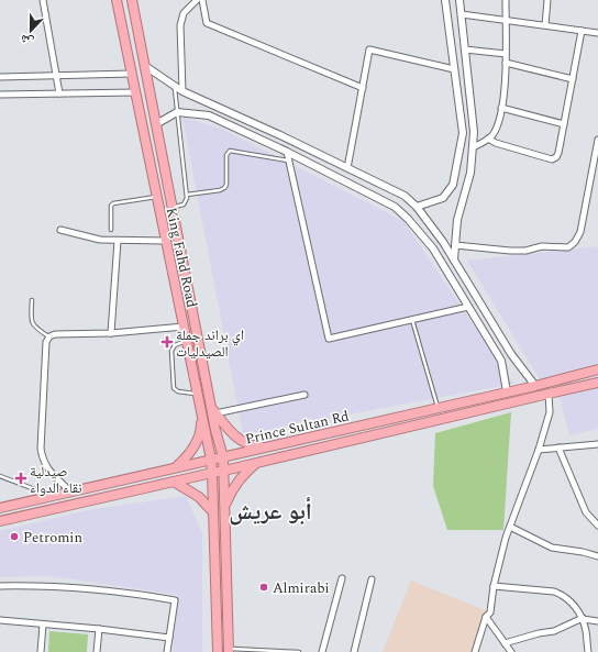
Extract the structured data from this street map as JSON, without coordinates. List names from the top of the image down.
{
  "streets": {
    "highway": ["King Fahd Road", "Prince Sultan Rd"]
  },
  "crossings": [
    ["King Fahd Road", "Prince Sultan Rd"]
  ],
  "districts": ["أبو عريش"],
  "places": {
    "health": ["اي براند جملة الصيدليات", "صيدلية نقاء الدواء"],
    "other": ["Petromin", "Almirabi"]
  },
  "north": "bottom"
}
